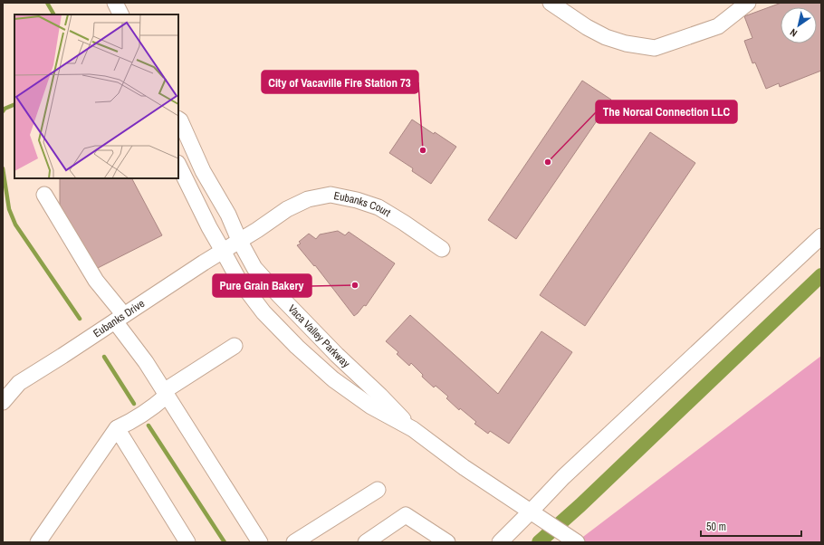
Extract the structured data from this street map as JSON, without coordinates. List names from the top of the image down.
{
  "streets": {
    "street": ["Eubanks Court", "Eubanks Drive", "Vaca Valley Parkway"]
  },
  "crossings": [
    ["Eubanks Court", "Eubanks Drive"],
    ["Eubanks Court", "Vaca Valley Parkway"],
    ["Eubanks Drive", "Vaca Valley Parkway"]
  ],
  "places": ["City of Vacaville Fire Station 73", "The Norcal Connection LLC", "Pure Grain Bakery"],
  "scale_bar": "50 m",
  "north": "bottom left"
}
